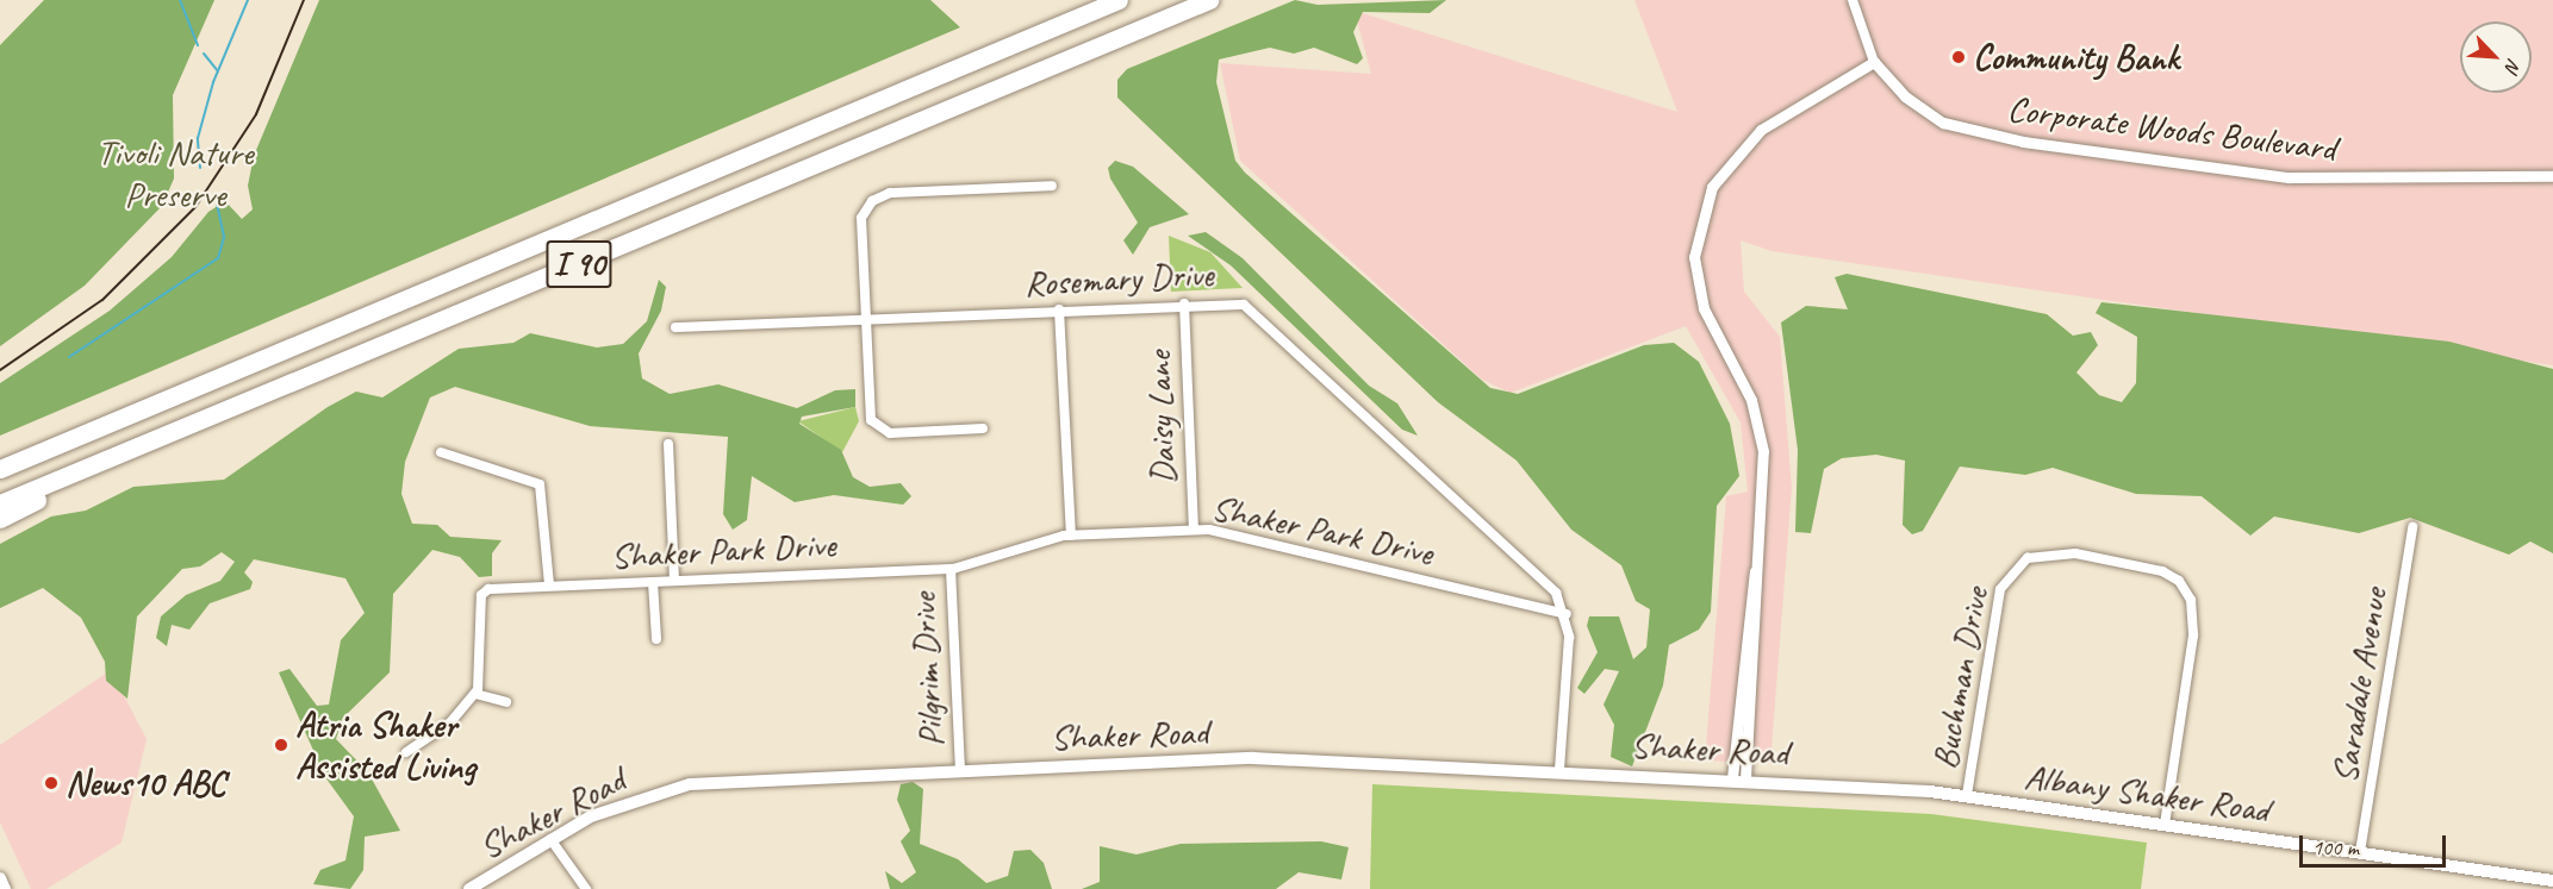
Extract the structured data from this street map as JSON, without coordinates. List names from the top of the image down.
{
  "streets": {
    "highway": ["I 90"],
    "main road": ["Shaker Road", "Albany Shaker Road"],
    "street": [
      "Corporate Woods Boulevard",
      "Rosemary Drive",
      "Daisy Lane",
      "Shaker Park Drive",
      "Pilgrim Drive",
      "Buchman Drive",
      "Saradale Avenue"
    ]
  },
  "crossings": [
    ["Rosemary Drive", "Daisy Lane"],
    ["Rosemary Drive", "Shaker Park Drive"],
    ["Daisy Lane", "Shaker Park Drive"],
    ["Shaker Park Drive", "Pilgrim Drive"],
    ["Pilgrim Drive", "Shaker Road"],
    ["Buchman Drive", "Albany Shaker Road"],
    ["Saradale Avenue", "Albany Shaker Road"],
    ["Shaker Road", "Albany Shaker Road"]
  ],
  "parks": ["Tivoli Nature Preserve"],
  "places": ["Community Bank", "Atria Shaker Assisted Living", "News10 ABC"],
  "scale_bar": "100 m",
  "north": "bottom right"
}
